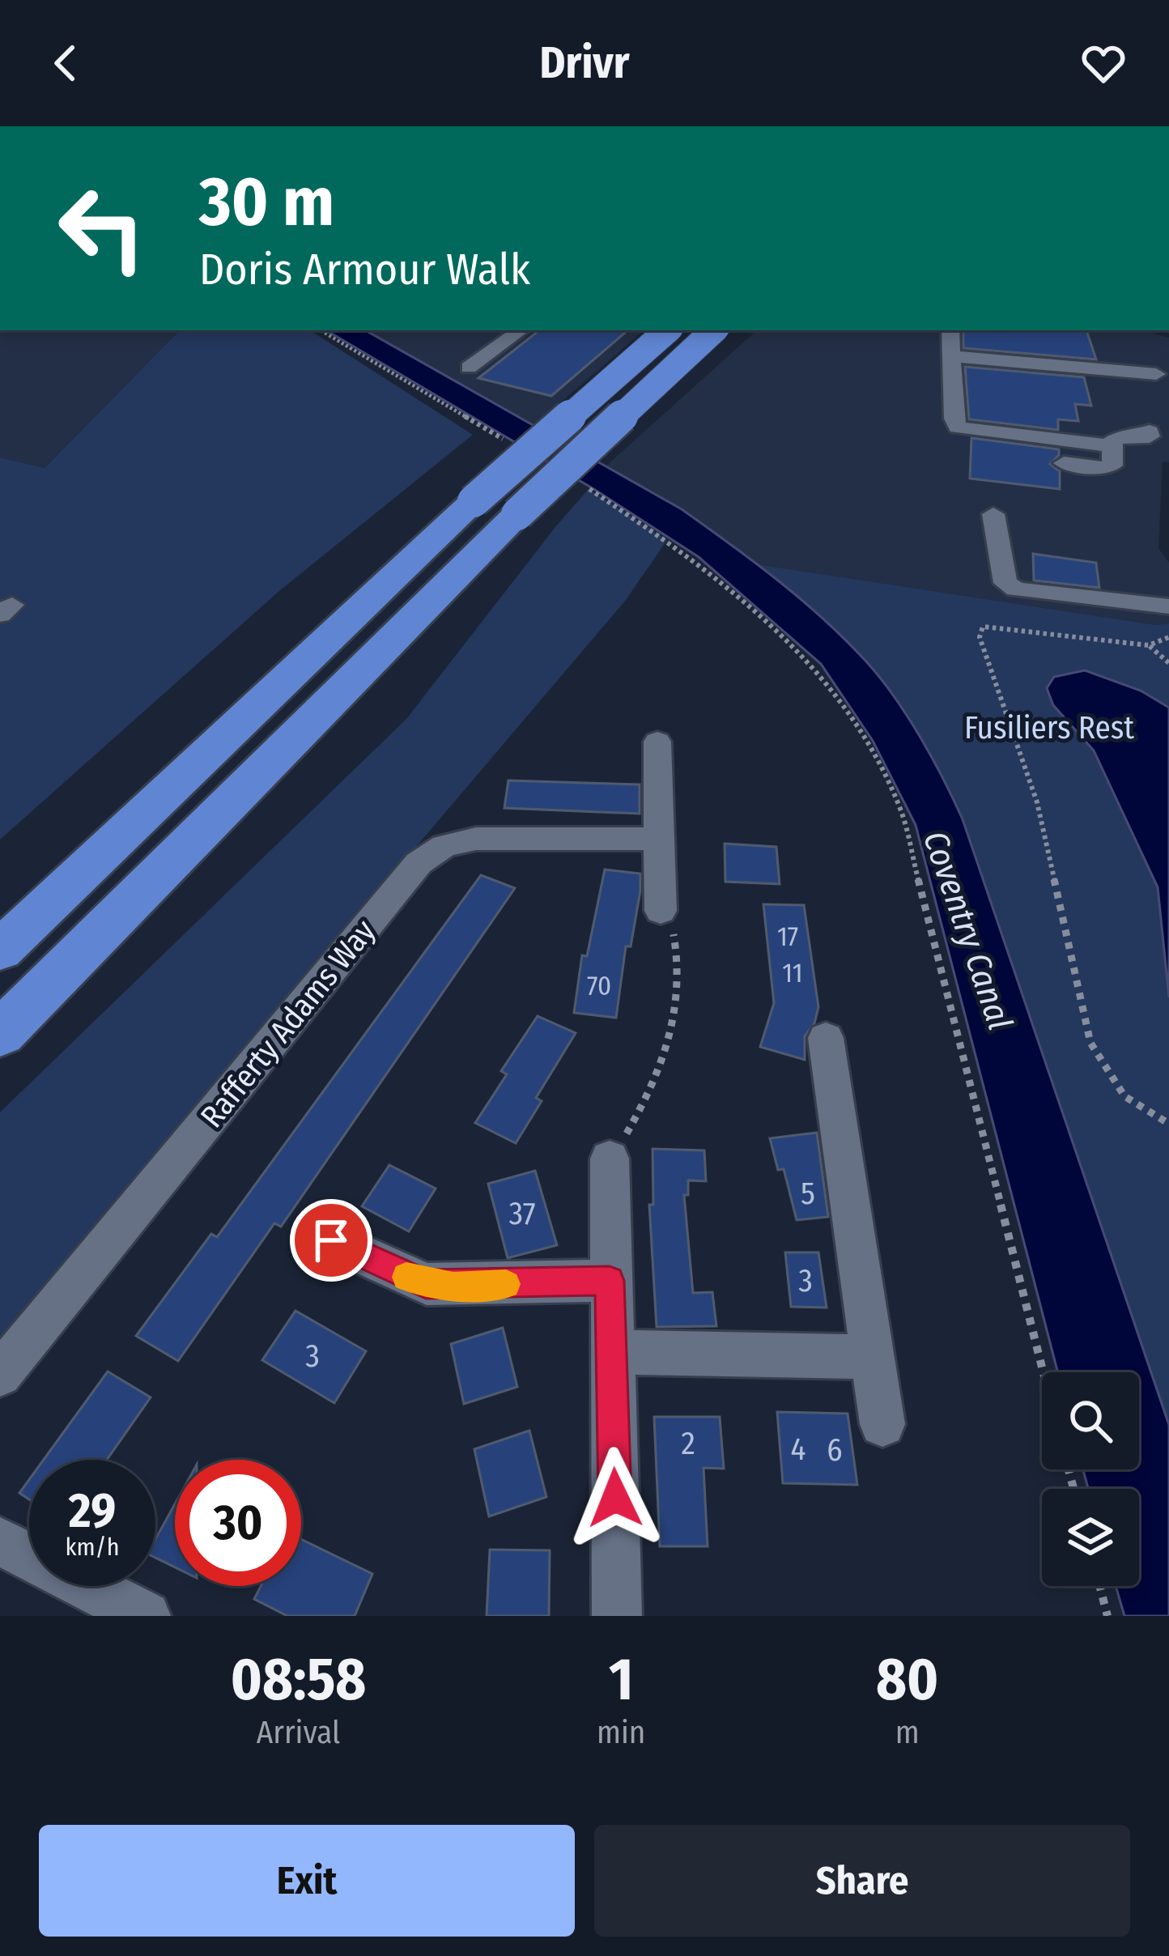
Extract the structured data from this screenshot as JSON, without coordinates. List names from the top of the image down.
{
  "streets": {
    "street": ["Rafferty Adams Way"]
  },
  "water": ["Coventry Canal"],
  "parks": ["Fusiliers Rest"],
  "house_numbers": [
    "17",
    "11",
    "70",
    "5",
    "37",
    "3",
    "3",
    "2",
    "4",
    "6"
  ],
  "page": {
    "header": "Drivr",
    "turn": ["30 m", "Doris Armour Walk"],
    "speed": "29 km/h",
    "limit": "30",
    "eta": [
      "08:58",
      "Arrival",
      "1",
      "min",
      "80",
      "m"
    ],
    "buttons": ["Exit", "Share"]
  }
}
